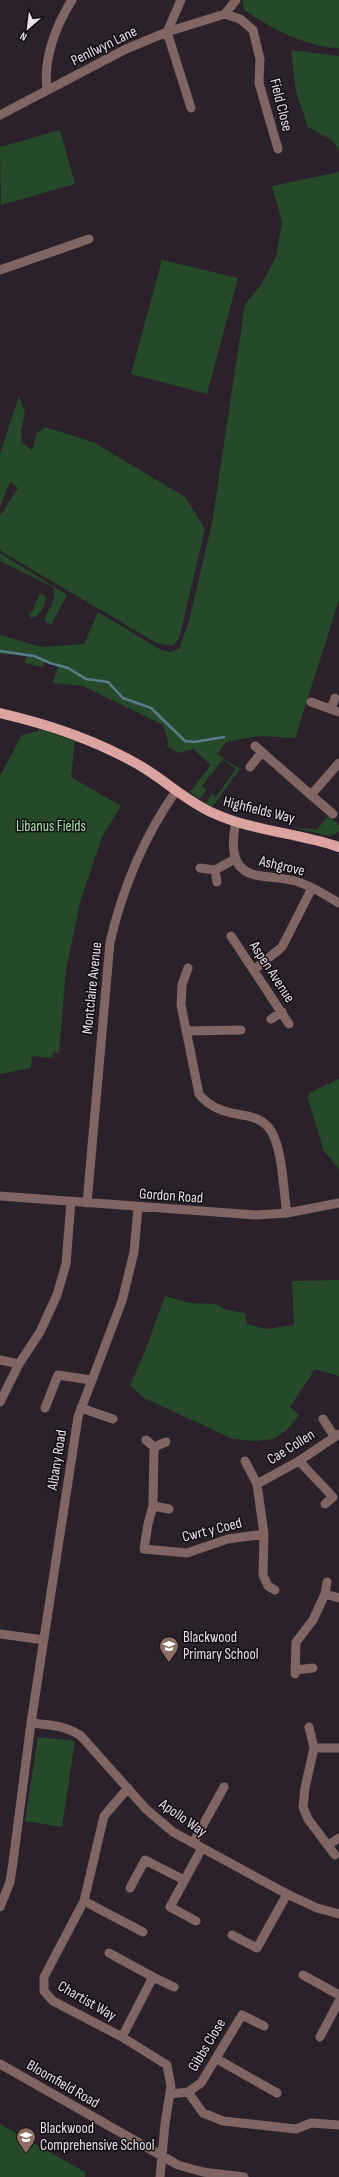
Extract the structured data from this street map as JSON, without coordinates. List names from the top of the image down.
{
  "streets": {
    "main road": ["Highfields Way"],
    "street": [
      "Penllwyn Lane",
      "Field Close",
      "Ashgrove",
      "Aspen Avenue",
      "Montclaire Avenue",
      "Gordon Road",
      "Cae Collen",
      "Albany Road",
      "Cwrt y Coed",
      "Apollo Way",
      "Chartist Way",
      "Gibbs Close",
      "Bloomfield Road"
    ]
  },
  "crossings": [
    ["Penllwyn Lane", "Field Close"],
    ["Highfields Way", "Montclaire Avenue"],
    ["Montclaire Avenue", "Gordon Road"],
    ["Gordon Road", "Albany Road"],
    ["Albany Road", "Apollo Way"],
    ["Apollo Way", "Chartist Way"],
    ["Chartist Way", "Gibbs Close"],
    ["Chartist Way", "Bloomfield Road"]
  ],
  "parks": ["Libanus Fields"],
  "places": {
    "school or university": ["Blackwood Primary School", "Blackwood Comprehensive School"]
  },
  "north": "bottom left"
}
